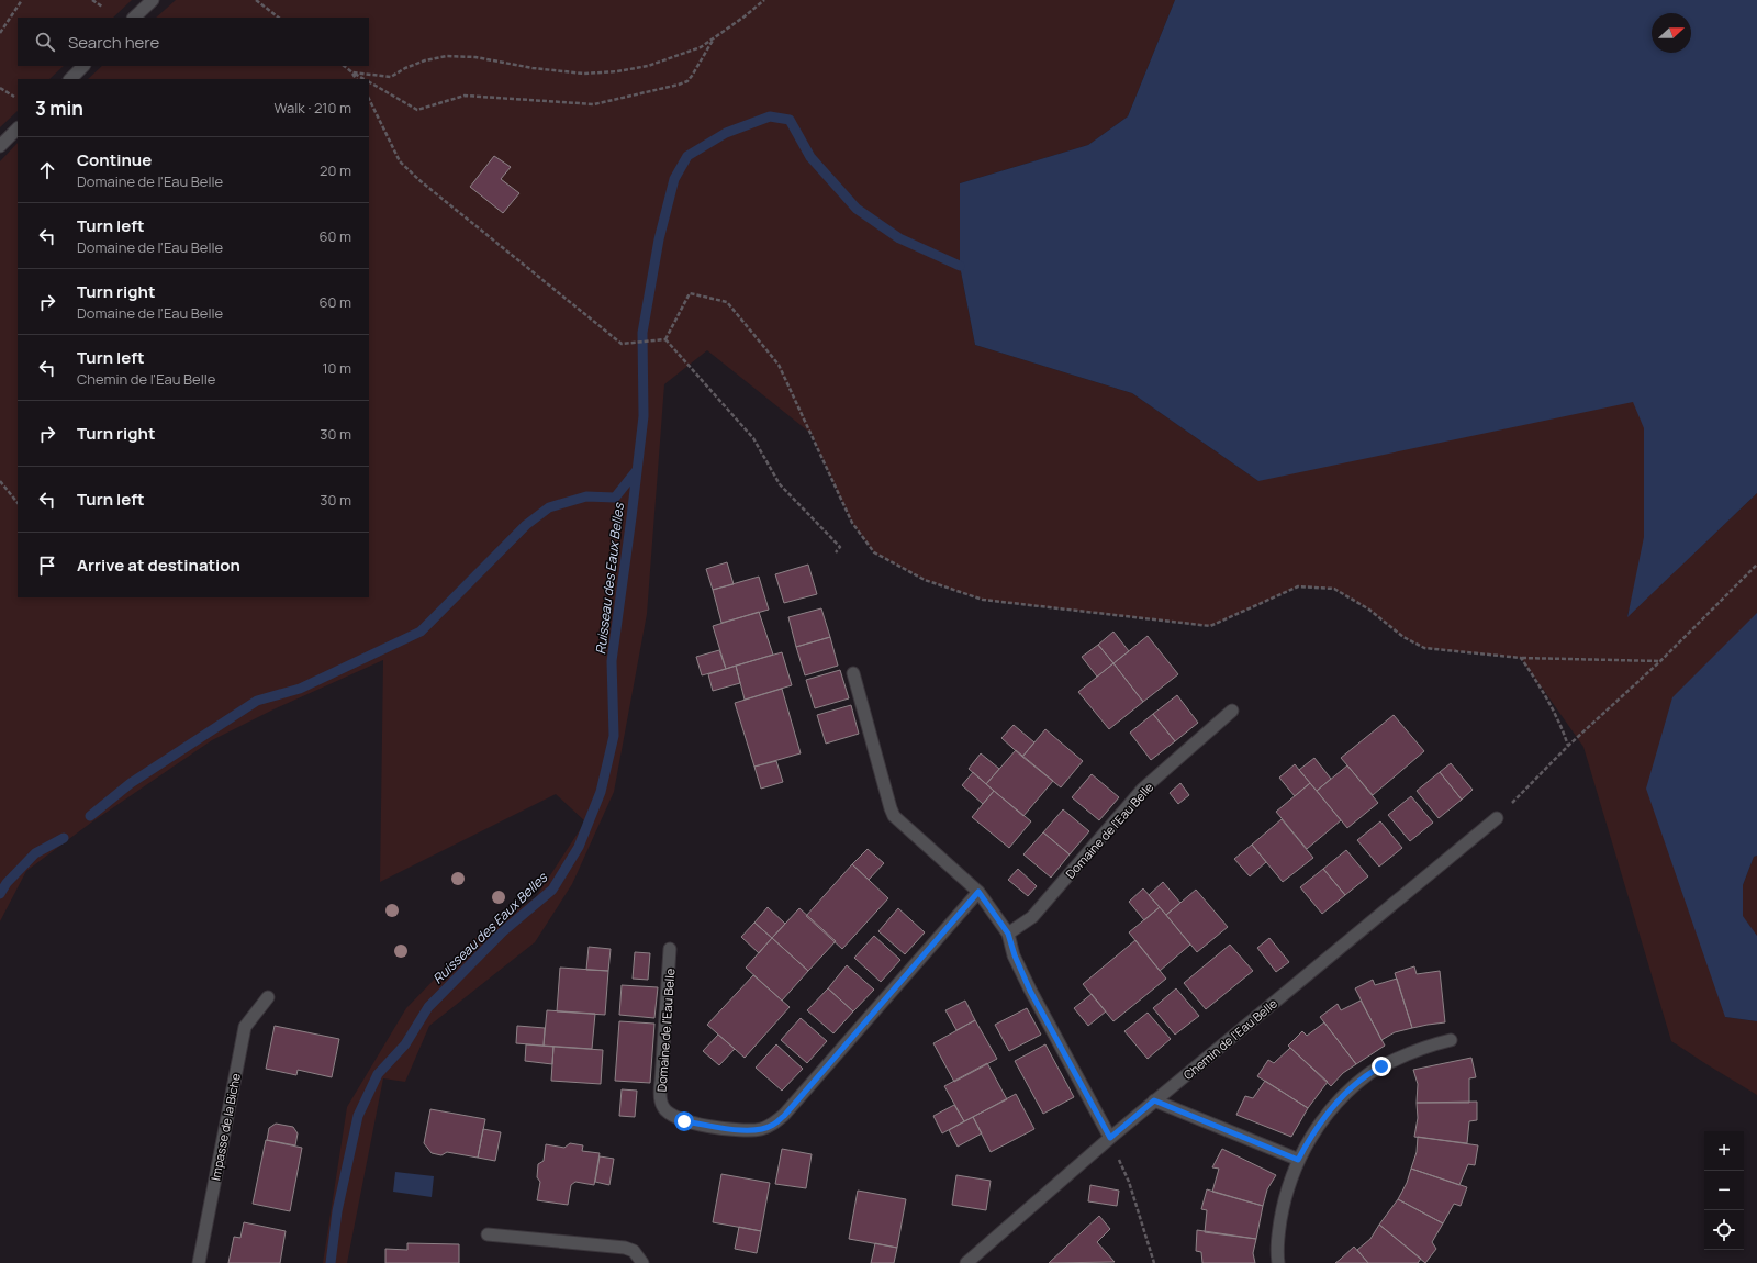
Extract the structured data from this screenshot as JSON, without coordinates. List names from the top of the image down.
{
  "streets": {
    "street": ["Domaine de l'Eau Belle", "Chemin de l'Eau Belle", "Impasse de la Biche"]
  },
  "water": ["Ruisseau des Eaux Belles"],
  "north": "right",
  "page": {
    "search": "Search here",
    "heading": ["3 min", "Walk · 210 m"],
    "list": [
      ["Continue", "Domaine de l'Eau Belle", "20 m"],
      ["Turn left", "Domaine de l'Eau Belle", "60 m"],
      ["Turn right", "Domaine de l'Eau Belle", "60 m"],
      ["Turn left", "Chemin de l'Eau Belle", "10 m"],
      ["Turn right", "30 m"],
      ["Turn left", "30 m"],
      "Arrive at destination"
    ],
    "map_buttons": ["+", "−"]
  }
}
